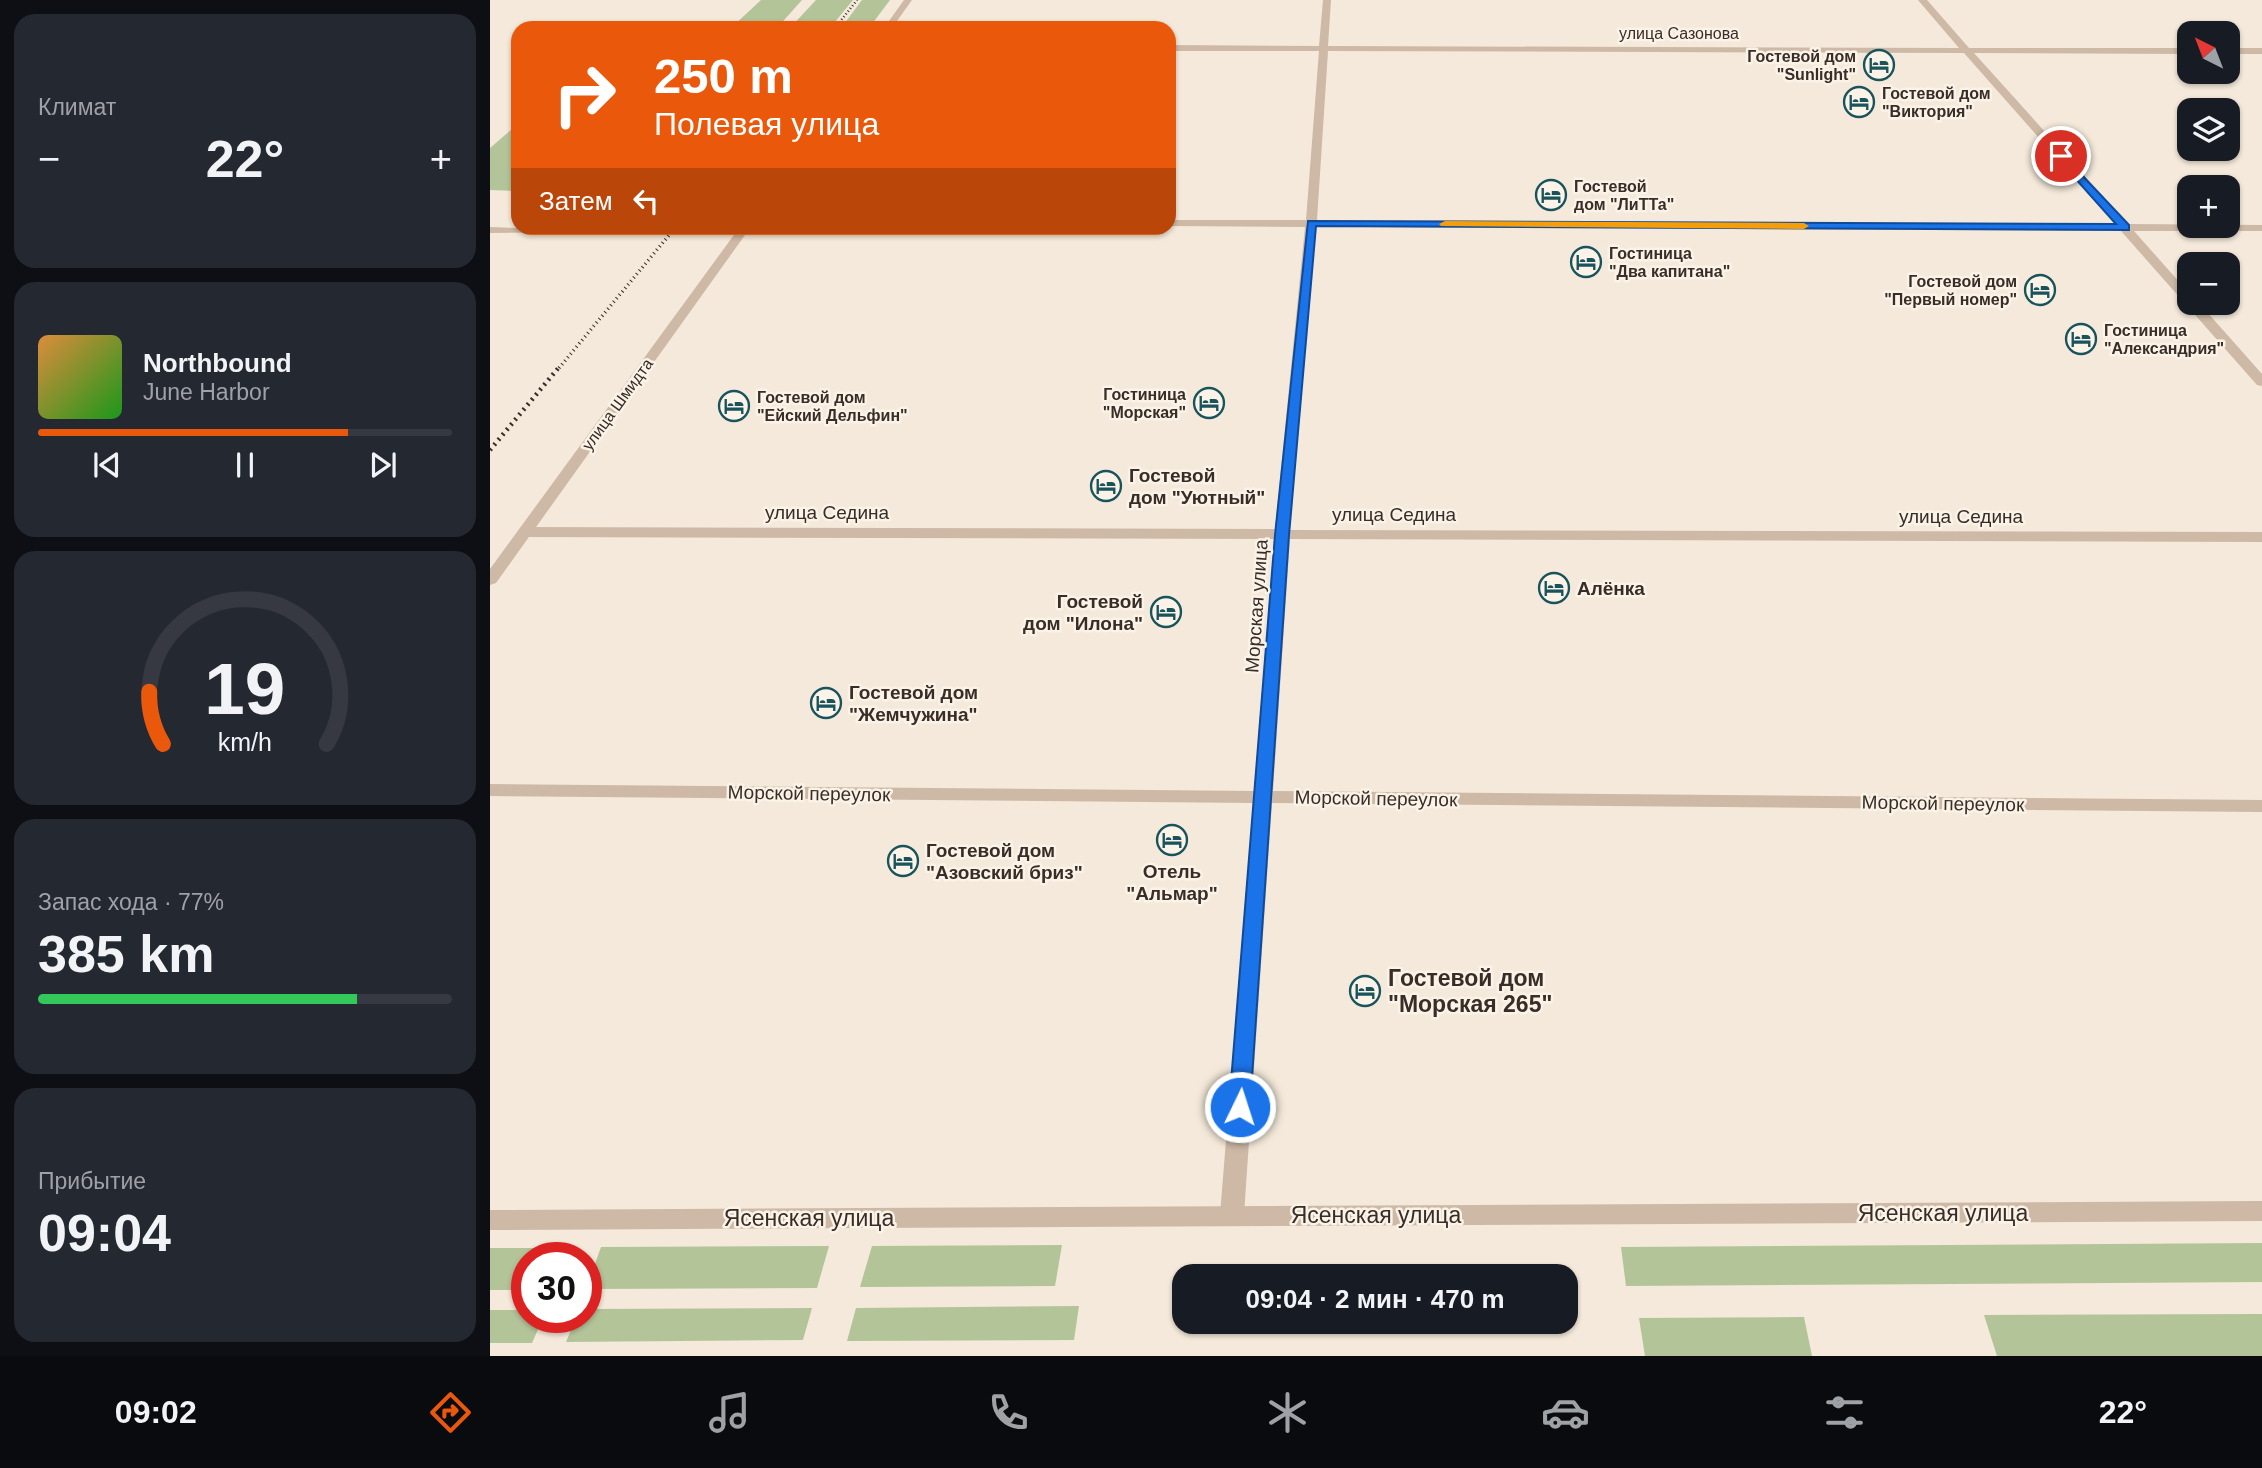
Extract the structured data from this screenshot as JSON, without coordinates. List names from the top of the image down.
{
  "streets": {
    "street": [
      "улица Сазонова",
      "улица Шмидта",
      "улица Седина",
      "Морская улица",
      "Морской переулок",
      "Ясенская улица"
    ]
  },
  "crossings": [
    ["улица Сазонова", "Морская улица"],
    ["улица Шмидта", "улица Седина"],
    ["улица Седина", "Морская улица"],
    ["Морская улица", "Морской переулок"],
    ["Морская улица", "Ясенская улица"]
  ],
  "places": {
    "hotel": [
      "Гостевой дом \"Sunlight\"",
      "Гостевой дом \"Виктория\"",
      "Гостевой дом \"ЛиТТа\"",
      "Гостиница \"Два капитана\"",
      "Гостевой дом \"Первый номер\"",
      "Гостиница \"Александрия\"",
      "Гостиница \"Морская\"",
      "Гостевой дом \"Ейский Дельфин\"",
      "Гостевой дом \"Уютный\"",
      "Алёнка",
      "Гостевой дом \"Илона\"",
      "Гостевой дом \"Жемчужина\"",
      "Отель \"Альмар\"",
      "Гостевой дом \"Азовский бриз\"",
      "Гостевой дом \"Морская 265\""
    ]
  },
  "north": "top left",
  "page": {
    "tile": [
      "Климат",
      ["Запас хода · 77%", "385 km"],
      ["Прибытие", "09:04"]
    ],
    "map_buttons": ["+", "−"],
    "turn": ["250 m", "Полевая улица"],
    "heat": ["−", "22°", "+"],
    "then": "Затем",
    "song": ["Northbound", "June Harbor"],
    "limit": "30",
    "trip": "09:04 · 2 мин · 470 m",
    "tabs": ["09:02", "22°"],
    "gauge": ["19", "km/h"]
  }
}
